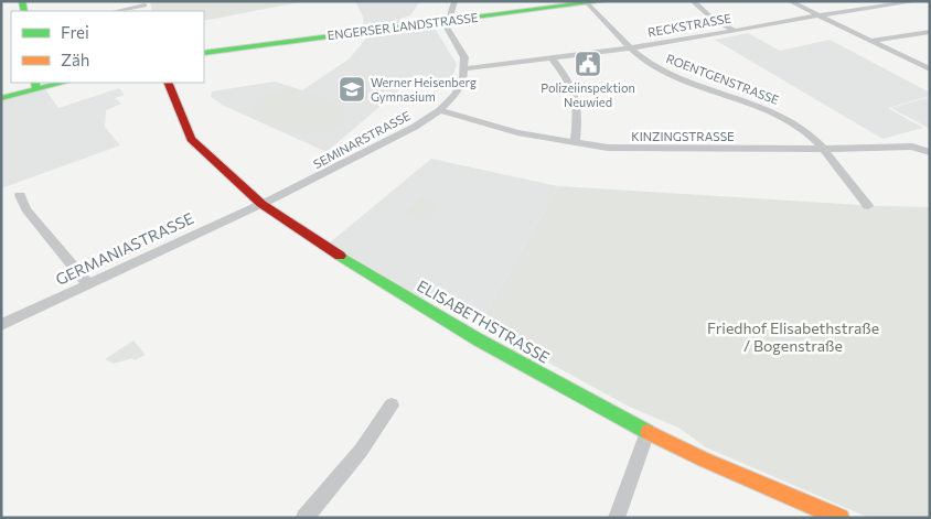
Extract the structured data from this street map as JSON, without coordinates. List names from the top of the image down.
{
  "streets": {
    "main road": ["ENGERSER LANDSTRASSE", "ELISABETHSTRASSE"],
    "street": [
      "RECKSTRASSE",
      "ROENTGENSTRASSE",
      "KINZINGSTRASSE",
      "SEMINARSTRASSE",
      "GERMANIASTRASSE"
    ]
  },
  "crossings": [
    ["RECKSTRASSE", "ROENTGENSTRASSE"],
    ["RECKSTRASSE", "SEMINARSTRASSE"],
    ["ENGERSER LANDSTRASSE", "ROENTGENSTRASSE"],
    ["ROENTGENSTRASSE", "KINZINGSTRASSE"],
    ["KINZINGSTRASSE", "SEMINARSTRASSE"],
    ["SEMINARSTRASSE", "GERMANIASTRASSE"],
    ["SEMINARSTRASSE", "ELISABETHSTRASSE"],
    ["GERMANIASTRASSE", "ELISABETHSTRASSE"]
  ],
  "parks": ["Friedhof Elisabethstraße / Bogenstraße"],
  "places": {
    "public building": ["Polizeiinspektion Neuwied"],
    "school or university": ["Werner Heisenberg Gymnasium"]
  },
  "legend": ["Frei", "Zäh"]
}
